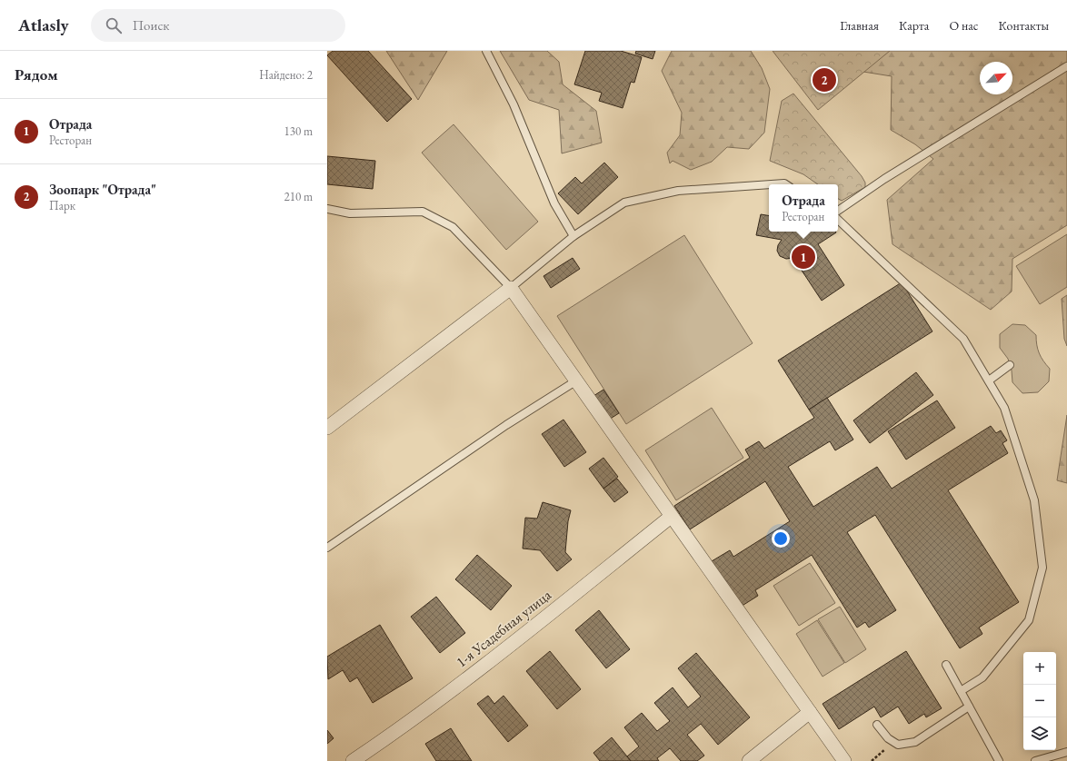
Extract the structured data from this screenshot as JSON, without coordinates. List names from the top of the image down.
{
  "streets": {
    "street": ["1-я Усадебная улица"]
  },
  "north": "top right",
  "page": {
    "header": "Atlasly",
    "search": "Поиск",
    "nav": [
      "Главная",
      "Карта",
      "О нас",
      "Контакты"
    ],
    "heading": ["Рядом", "Найдено: 2"],
    "pins": ["2", "1"],
    "list": [
      {
        "mark": "1",
        "name": "Отрада",
        "note": "Ресторан",
        "value": "130 m"
      },
      {
        "mark": "2",
        "name": "Зоопарк \"Отрада\"",
        "note": "Парк",
        "value": "210 m"
      }
    ],
    "popup": ["Отрада", "Ресторан"],
    "map_buttons": ["+", "−"]
  }
}
